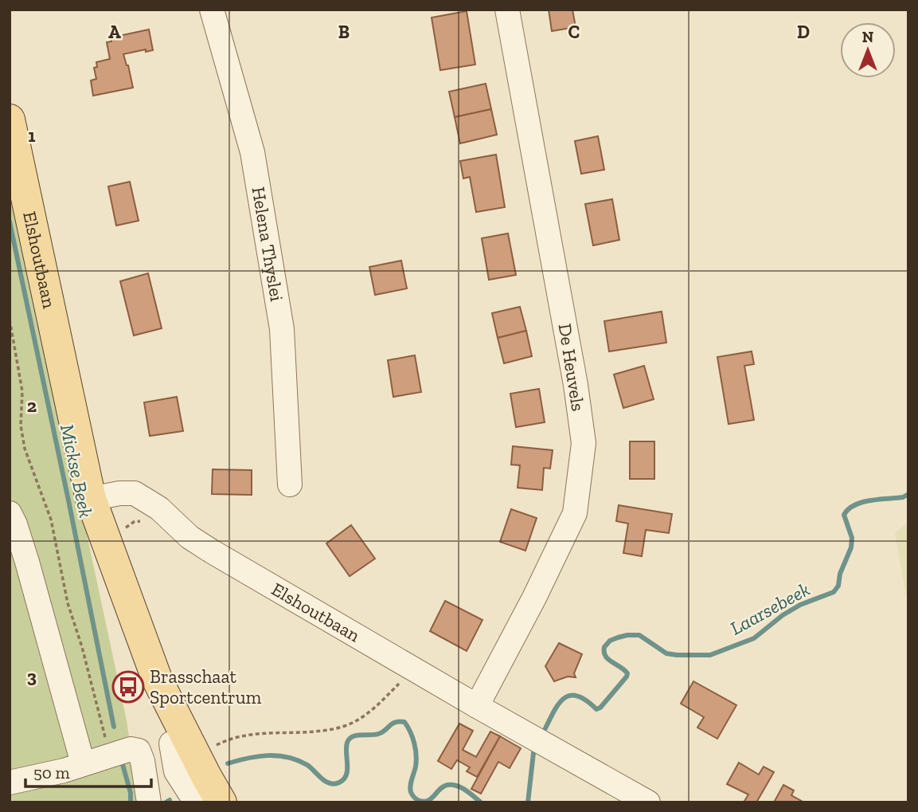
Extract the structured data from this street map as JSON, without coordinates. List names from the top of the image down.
{
  "streets": {
    "main road": ["Elshoutbaan"],
    "street": ["Helena Thyslei", "De Heuvels"]
  },
  "crossings": [
    ["Elshoutbaan", "De Heuvels"]
  ],
  "water": ["Mickse Beek", "Laarsebeek"],
  "places": {
    "bus stop": ["Brasschaat Sportcentrum"]
  },
  "scale_bar": "50 m",
  "north": "top",
  "grid": {
    "columns": [
      "A",
      "B",
      "C",
      "D"
    ],
    "rows": ["1", "2", "3"]
  }
}
